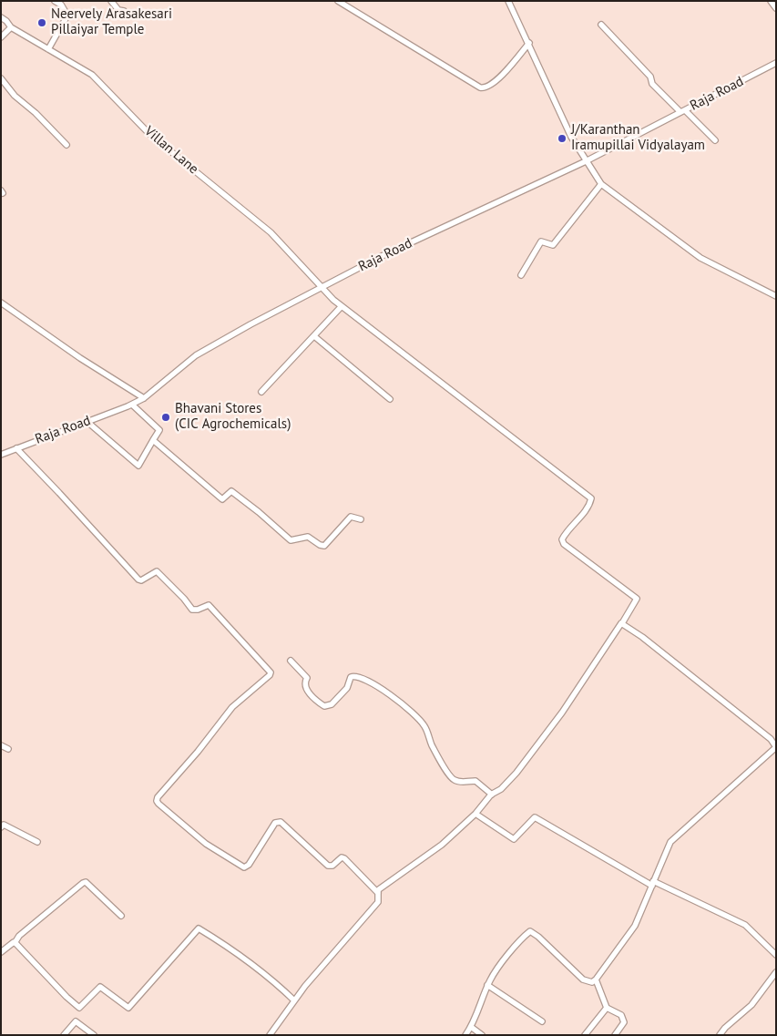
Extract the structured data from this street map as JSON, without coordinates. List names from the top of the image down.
{
  "streets": {
    "street": ["Raja Road", "Villan Lane"]
  },
  "crossings": [
    ["Raja Road", "Villan Lane"]
  ],
  "places": ["Neervely Arasakesari Pillaiyar Temple", "J/Karanthan Iramupillai Vidyalayam", "Bhavani Stores (CIC Agrochemicals)"]
}
